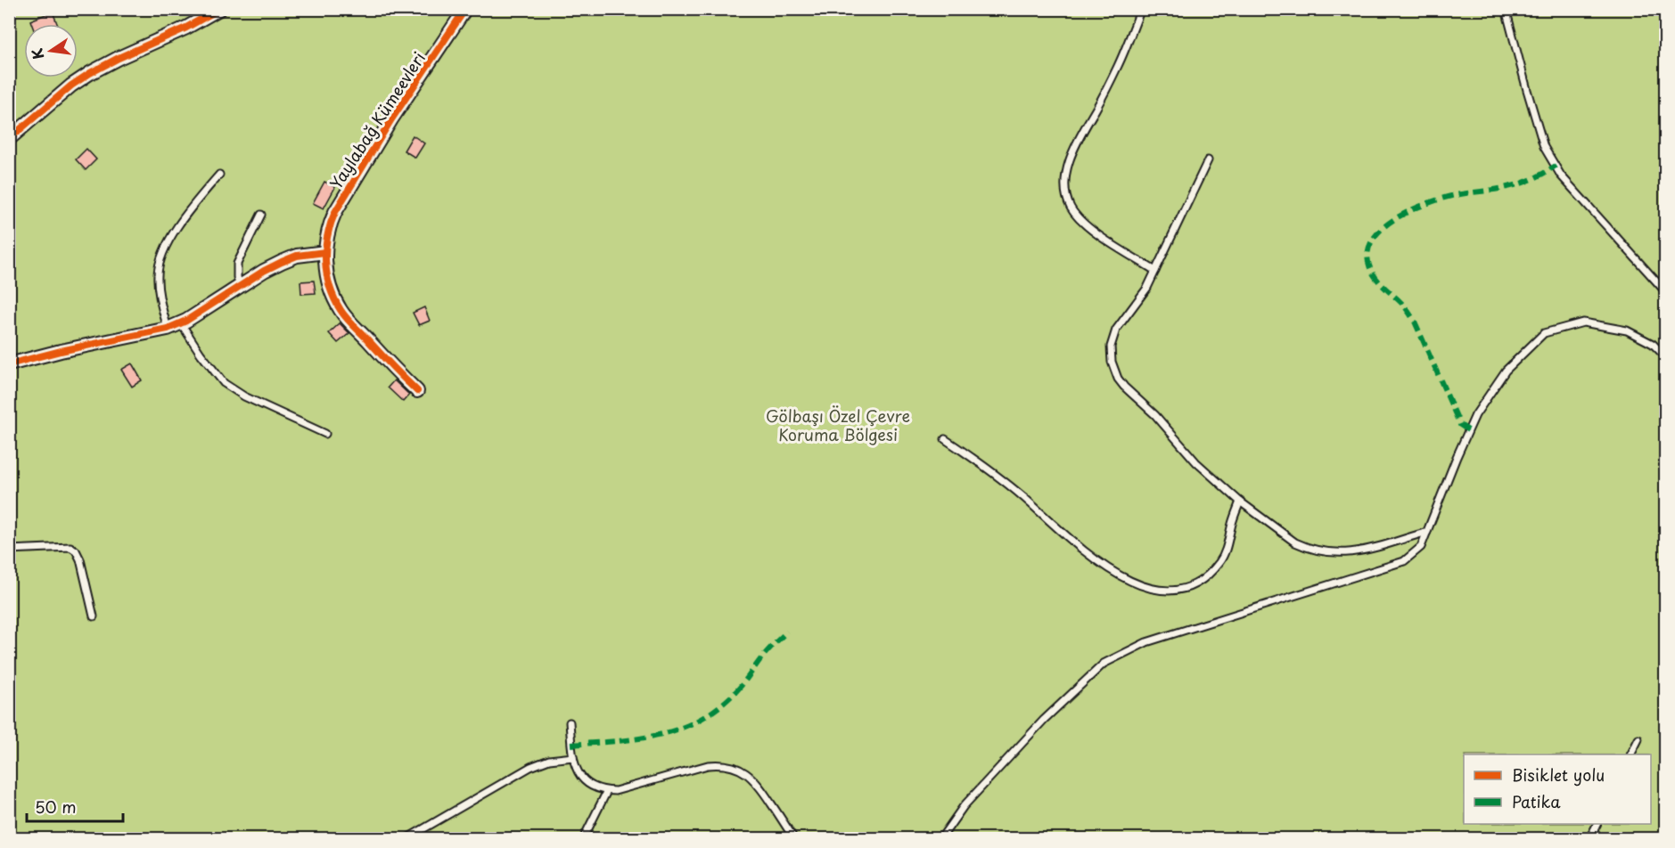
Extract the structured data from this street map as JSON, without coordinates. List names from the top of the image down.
{
  "streets": {
    "street": ["Yaylabağ Kümeevleri"]
  },
  "parks": ["Gölbaşı Özel Çevre Koruma Bölgesi"],
  "legend": ["Bisiklet yolu", "Patika"],
  "scale_bar": "50 m",
  "north": "left"
}
